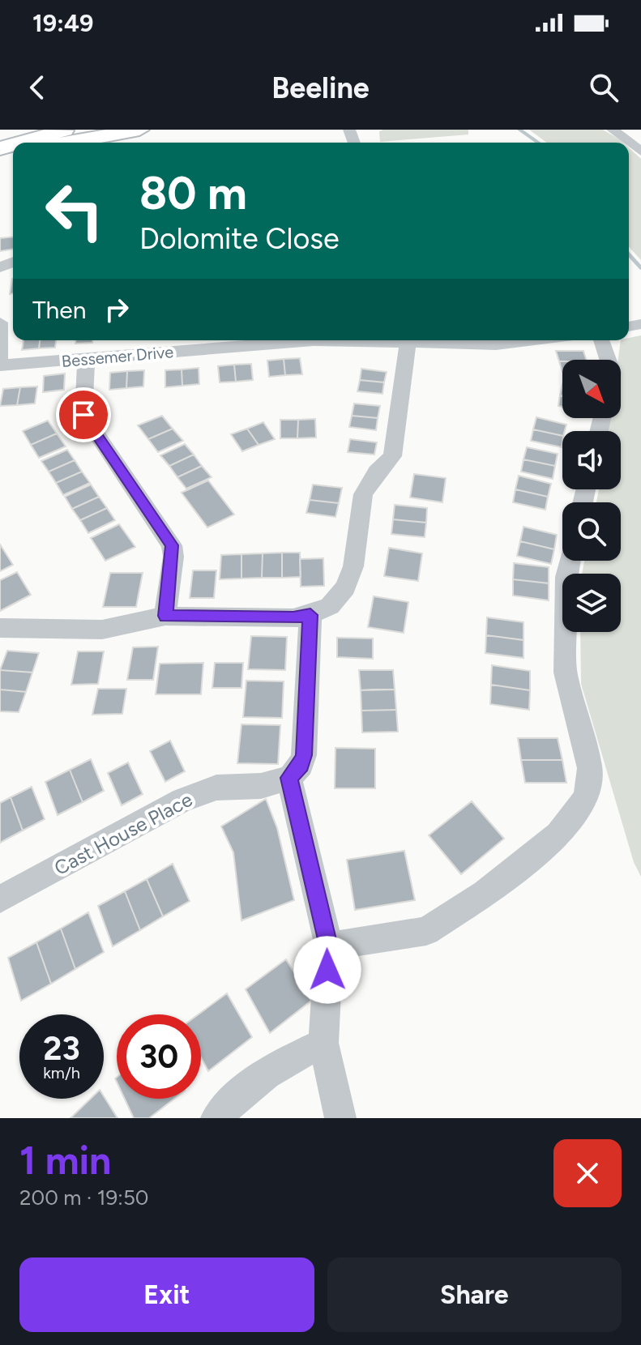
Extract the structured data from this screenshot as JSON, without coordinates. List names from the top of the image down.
{
  "streets": {
    "street": ["Bessemer Drive", "Cast House Place"]
  },
  "north": "bottom right",
  "page": {
    "status": "19:49",
    "header": "Beeline",
    "turn": ["80 m", "Dolomite Close"],
    "then": "Then",
    "speed": "23 km/h",
    "limit": "30",
    "heading": ["1 min", "200 m · 19:50"],
    "buttons": ["Exit", "Share"]
  }
}
